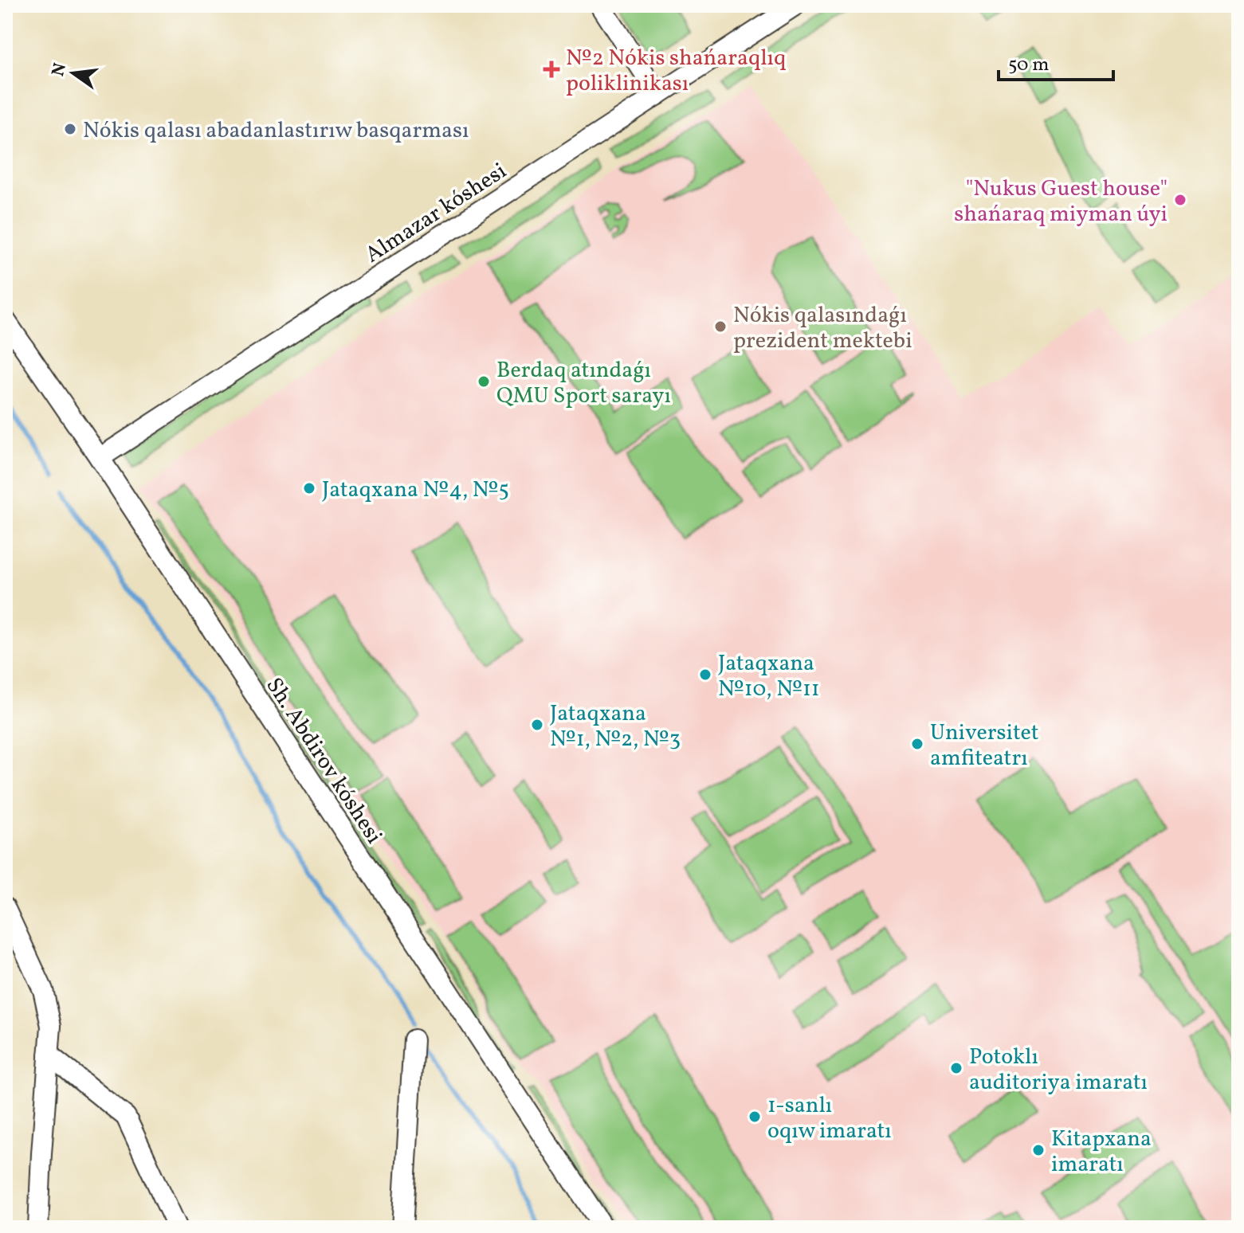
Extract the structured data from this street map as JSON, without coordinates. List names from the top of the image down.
{
  "streets": {
    "street": ["Almazar kóshesi", "Sh. Abdirov kóshesi"]
  },
  "crossings": [
    ["Almazar kóshesi", "Sh. Abdirov kóshesi"]
  ],
  "places": {
    "health": ["№2 Nókis shańaraqlıq poliklinikası"],
    "other": [
      "Nókis qalası abadanlastırıw basqarması",
      "\"Nukus Guest house\" shańaraq miyman úyi",
      "Nókis qalasındaǵı prezident mektebi",
      "Berdaq atındaǵı QMU Sport sarayı",
      "Jataqxana №4, №5",
      "Jataqxana №10, №11",
      "Jataqxana №1, №2, №3",
      "Universitet amfiteatrı",
      "Potoklı auditoriya imaratı",
      "1-sanlı oqıw imaratı",
      "Kitapxana imaratı"
    ]
  },
  "scale_bar": "50 m",
  "north": "left"
}
